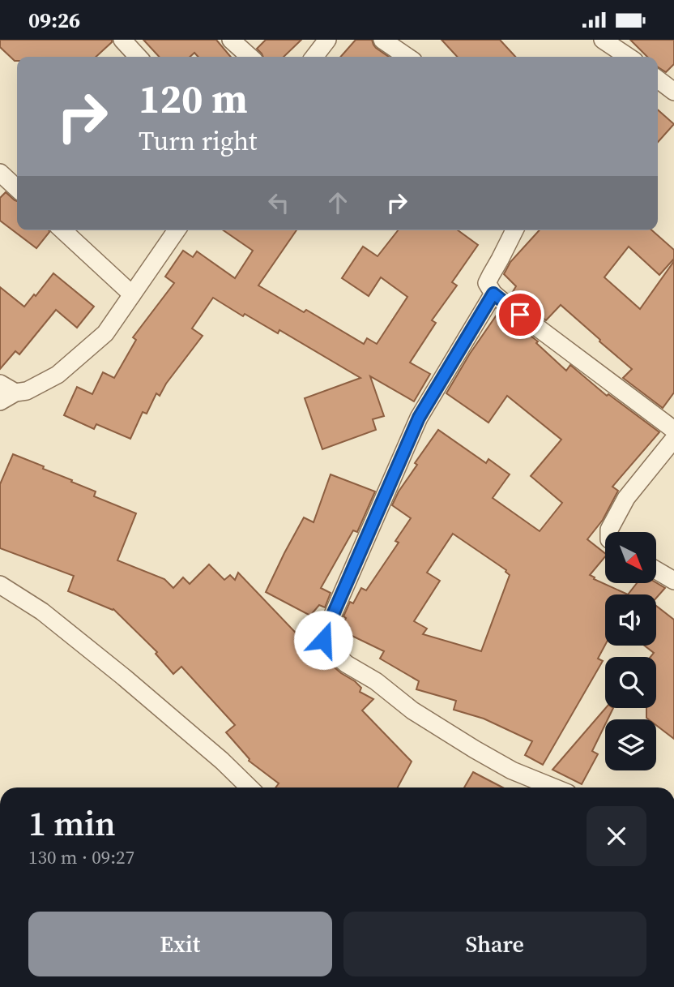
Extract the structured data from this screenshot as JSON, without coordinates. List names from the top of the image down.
{
  "north": "bottom right",
  "page": {
    "status": "09:26",
    "turn": ["120 m", "Turn right"],
    "heading": ["1 min", "130 m · 09:27"],
    "buttons": ["Exit", "Share"]
  }
}
